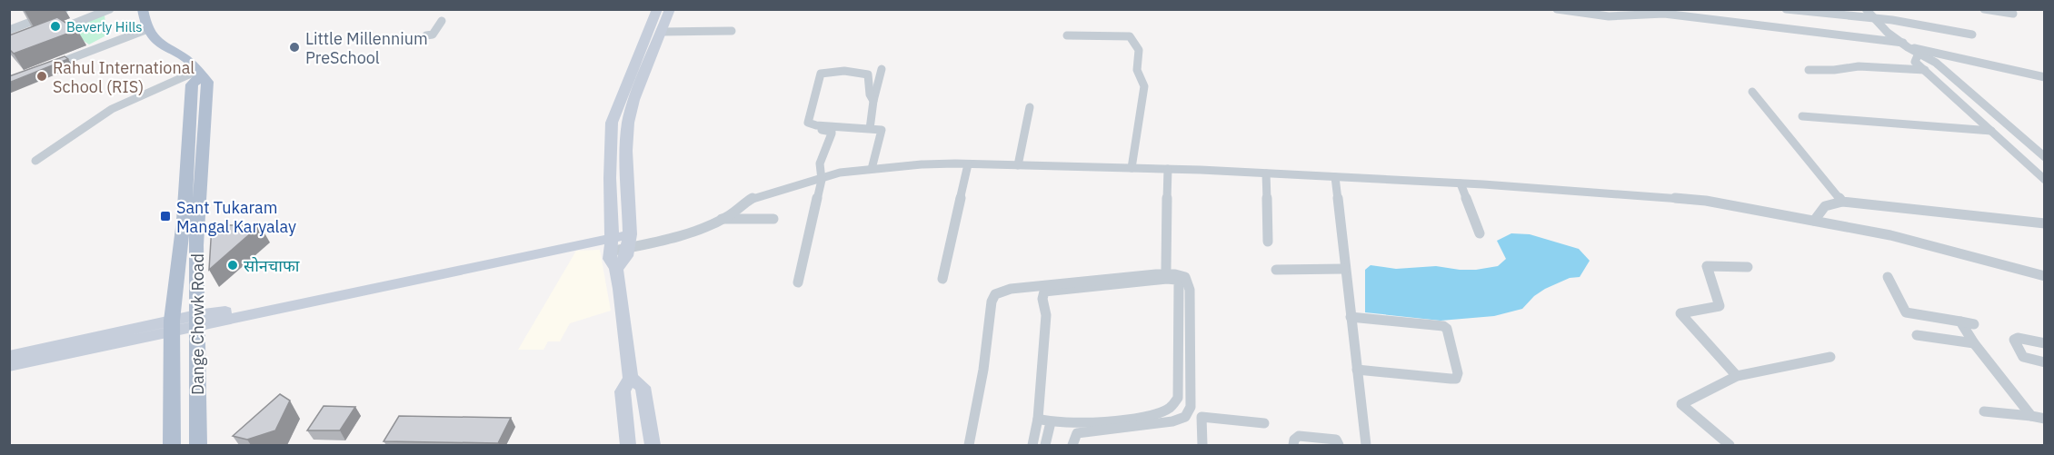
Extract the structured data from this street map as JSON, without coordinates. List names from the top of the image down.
{
  "streets": {
    "main road": ["Dange Chowk Road"]
  },
  "places": {
    "other": [
      "Beverly Hills",
      "Little Millennium PreSchool",
      "Rahul International School (RIS)",
      "सोनचाफा"
    ],
    "transit": ["Sant Tukaram Mangal Karyalay"]
  }
}
